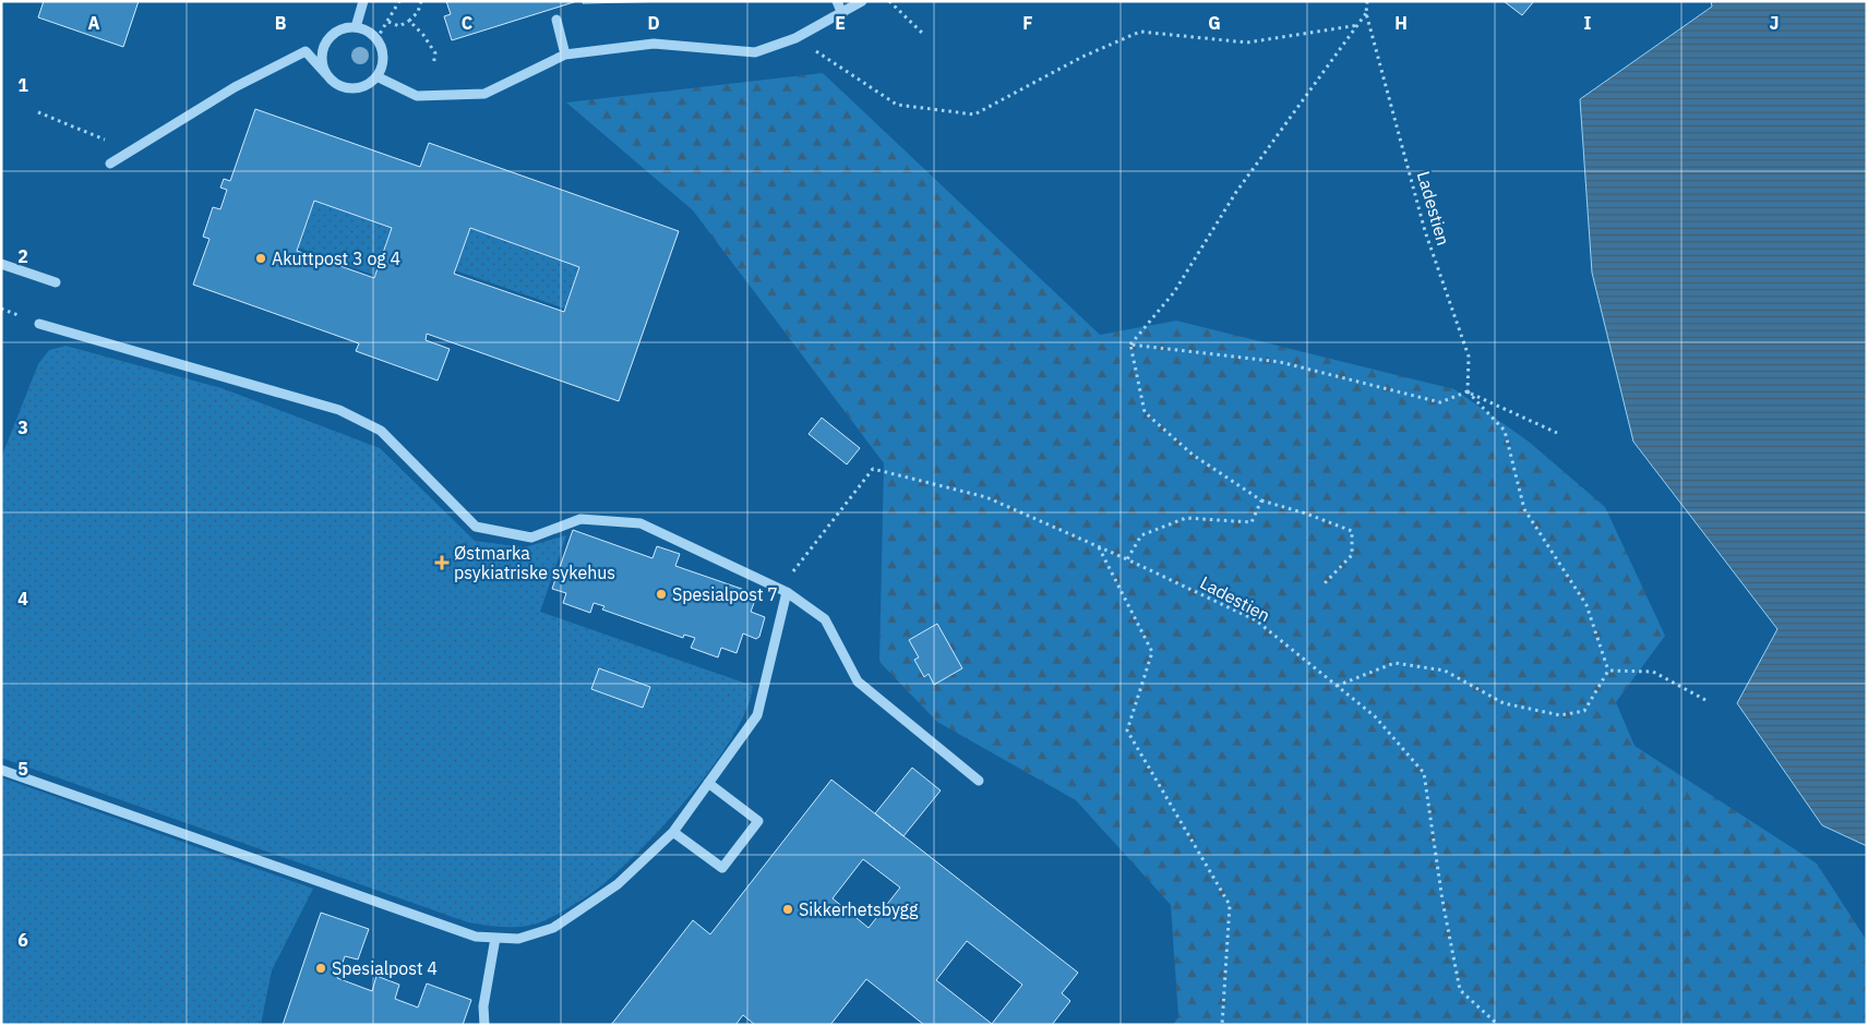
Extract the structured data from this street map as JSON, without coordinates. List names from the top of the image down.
{
  "streets": {
    "path": ["Ladestien"]
  },
  "places": {
    "other": [
      "Akuttpost 3 og 4",
      "Spesialpost 7",
      "Sikkerhetsbygg",
      "Spesialpost 4"
    ],
    "health": ["Østmarka psykiatriske sykehus"]
  },
  "grid": {
    "columns": [
      "A",
      "B",
      "C",
      "D",
      "E",
      "F",
      "G",
      "H",
      "I",
      "J"
    ],
    "rows": [
      "1",
      "2",
      "3",
      "4",
      "5",
      "6"
    ]
  }
}
